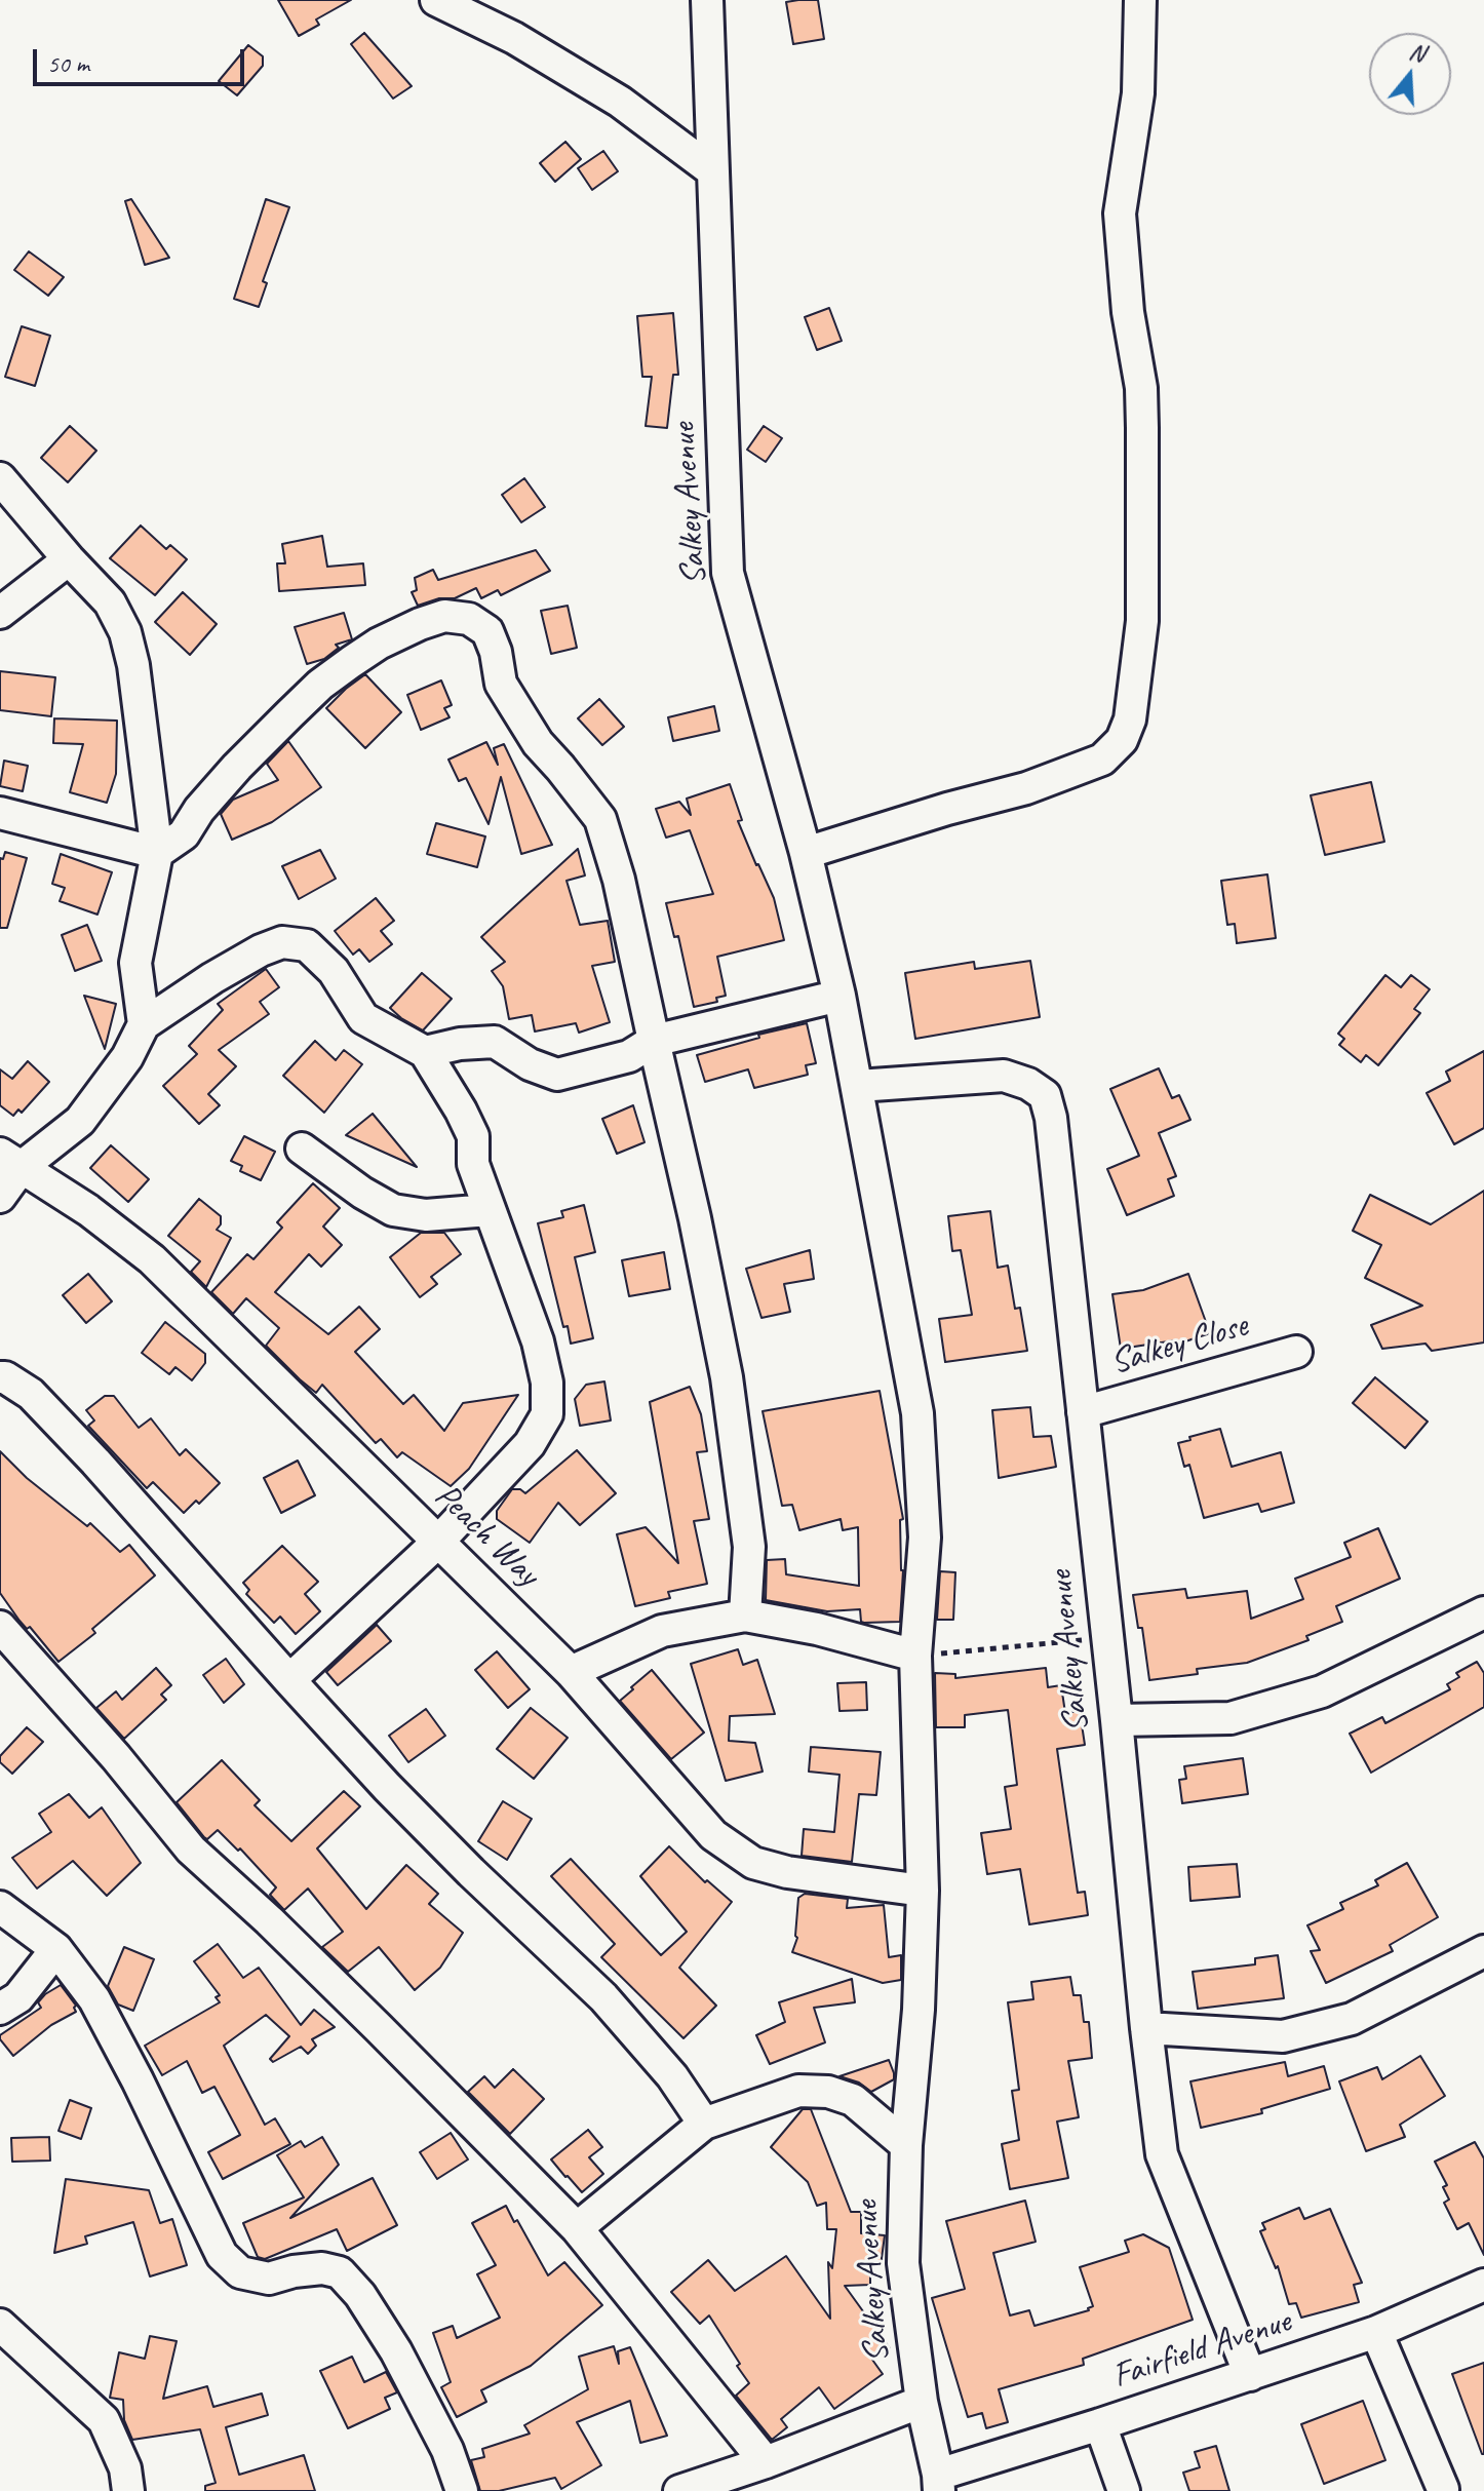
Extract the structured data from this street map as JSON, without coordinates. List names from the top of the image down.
{
  "streets": {
    "street": [
      "Salkey Avenue",
      "Salkey Close",
      "Peach Way",
      "Fairfield Avenue"
    ]
  },
  "crossings": [
    ["Salkey Avenue", "Salkey Close"],
    ["Salkey Avenue", "Peach Way"],
    ["Salkey Avenue", "Fairfield Avenue"]
  ],
  "scale_bar": "50 m",
  "north": "top"
}
